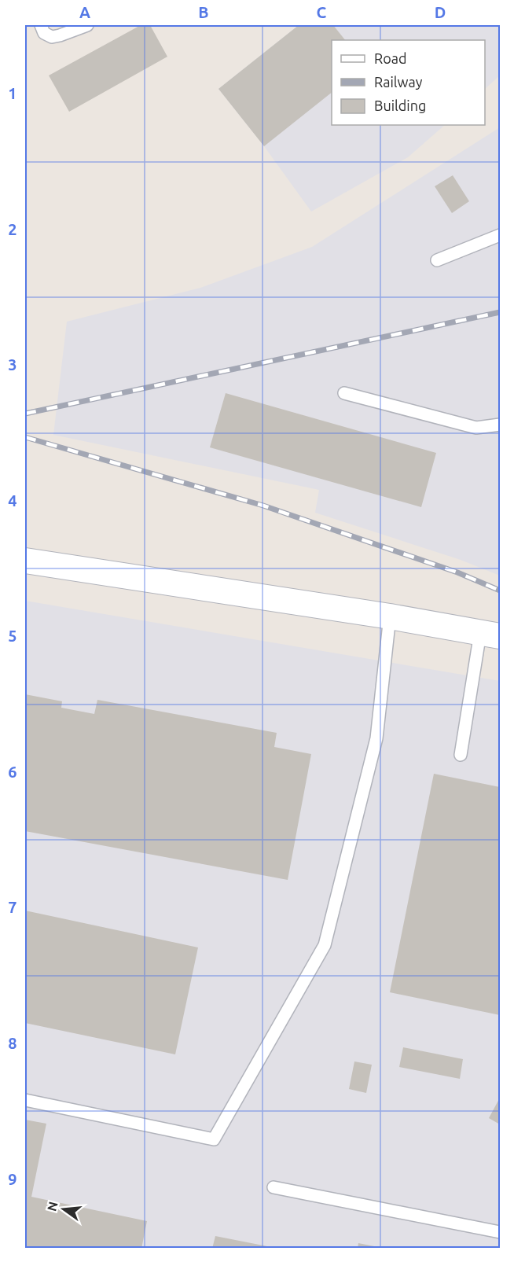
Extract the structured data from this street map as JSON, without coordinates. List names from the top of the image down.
{
  "legend": ["Road", "Railway", "Building"],
  "north": "left",
  "grid": {
    "columns": [
      "A",
      "B",
      "C",
      "D"
    ],
    "rows": [
      "1",
      "2",
      "3",
      "4",
      "5",
      "6",
      "7",
      "8",
      "9"
    ]
  }
}
